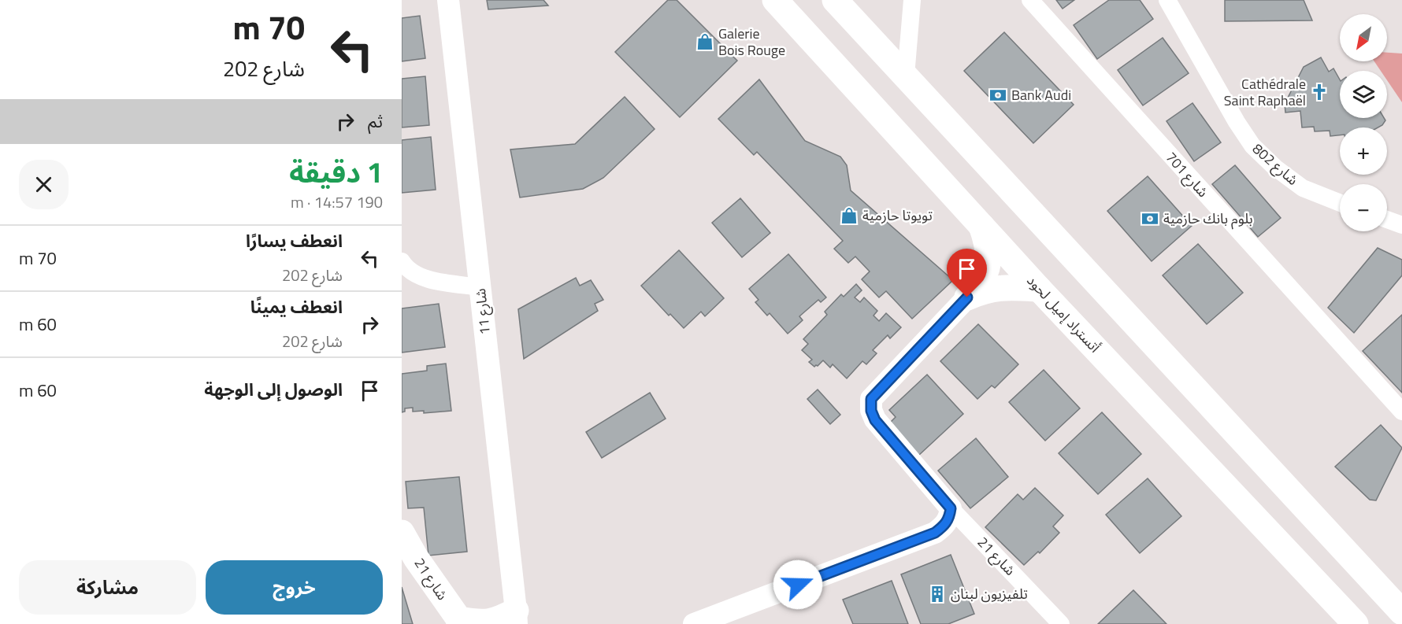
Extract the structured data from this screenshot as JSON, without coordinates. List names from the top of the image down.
{
  "streets": {
    "main road": ["أتستراد إميل لحود", "شارع 21"],
    "street": ["شارع 802", "شارع 701", "شارع 11"]
  },
  "places": {
    "shop": ["Galerie Bois Rouge", "تويوتا حازمية"],
    "church": ["Cathédrale Saint Raphaël"],
    "bank": ["Bank Audi", "بلوم بانك حازمية"],
    "building": ["تلفيزيون لبنان"]
  },
  "north": "bottom left",
  "page": {
    "turn": ["70 m", "شارع 202"],
    "map_buttons": ["+", "−"],
    "then": "ثم",
    "heading": ["1 دقيقة", "190 m · 14:57"],
    "list": [
      {
        "name": "انعطف يسارًا",
        "note": "شارع 202",
        "value": "70 m"
      },
      {
        "name": "انعطف يمينًا",
        "note": "شارع 202",
        "value": "60 m"
      },
      {
        "name": "الوصول إلى الوجهة",
        "value": "60 m"
      }
    ],
    "buttons": ["خروج", "مشاركة"]
  }
}
